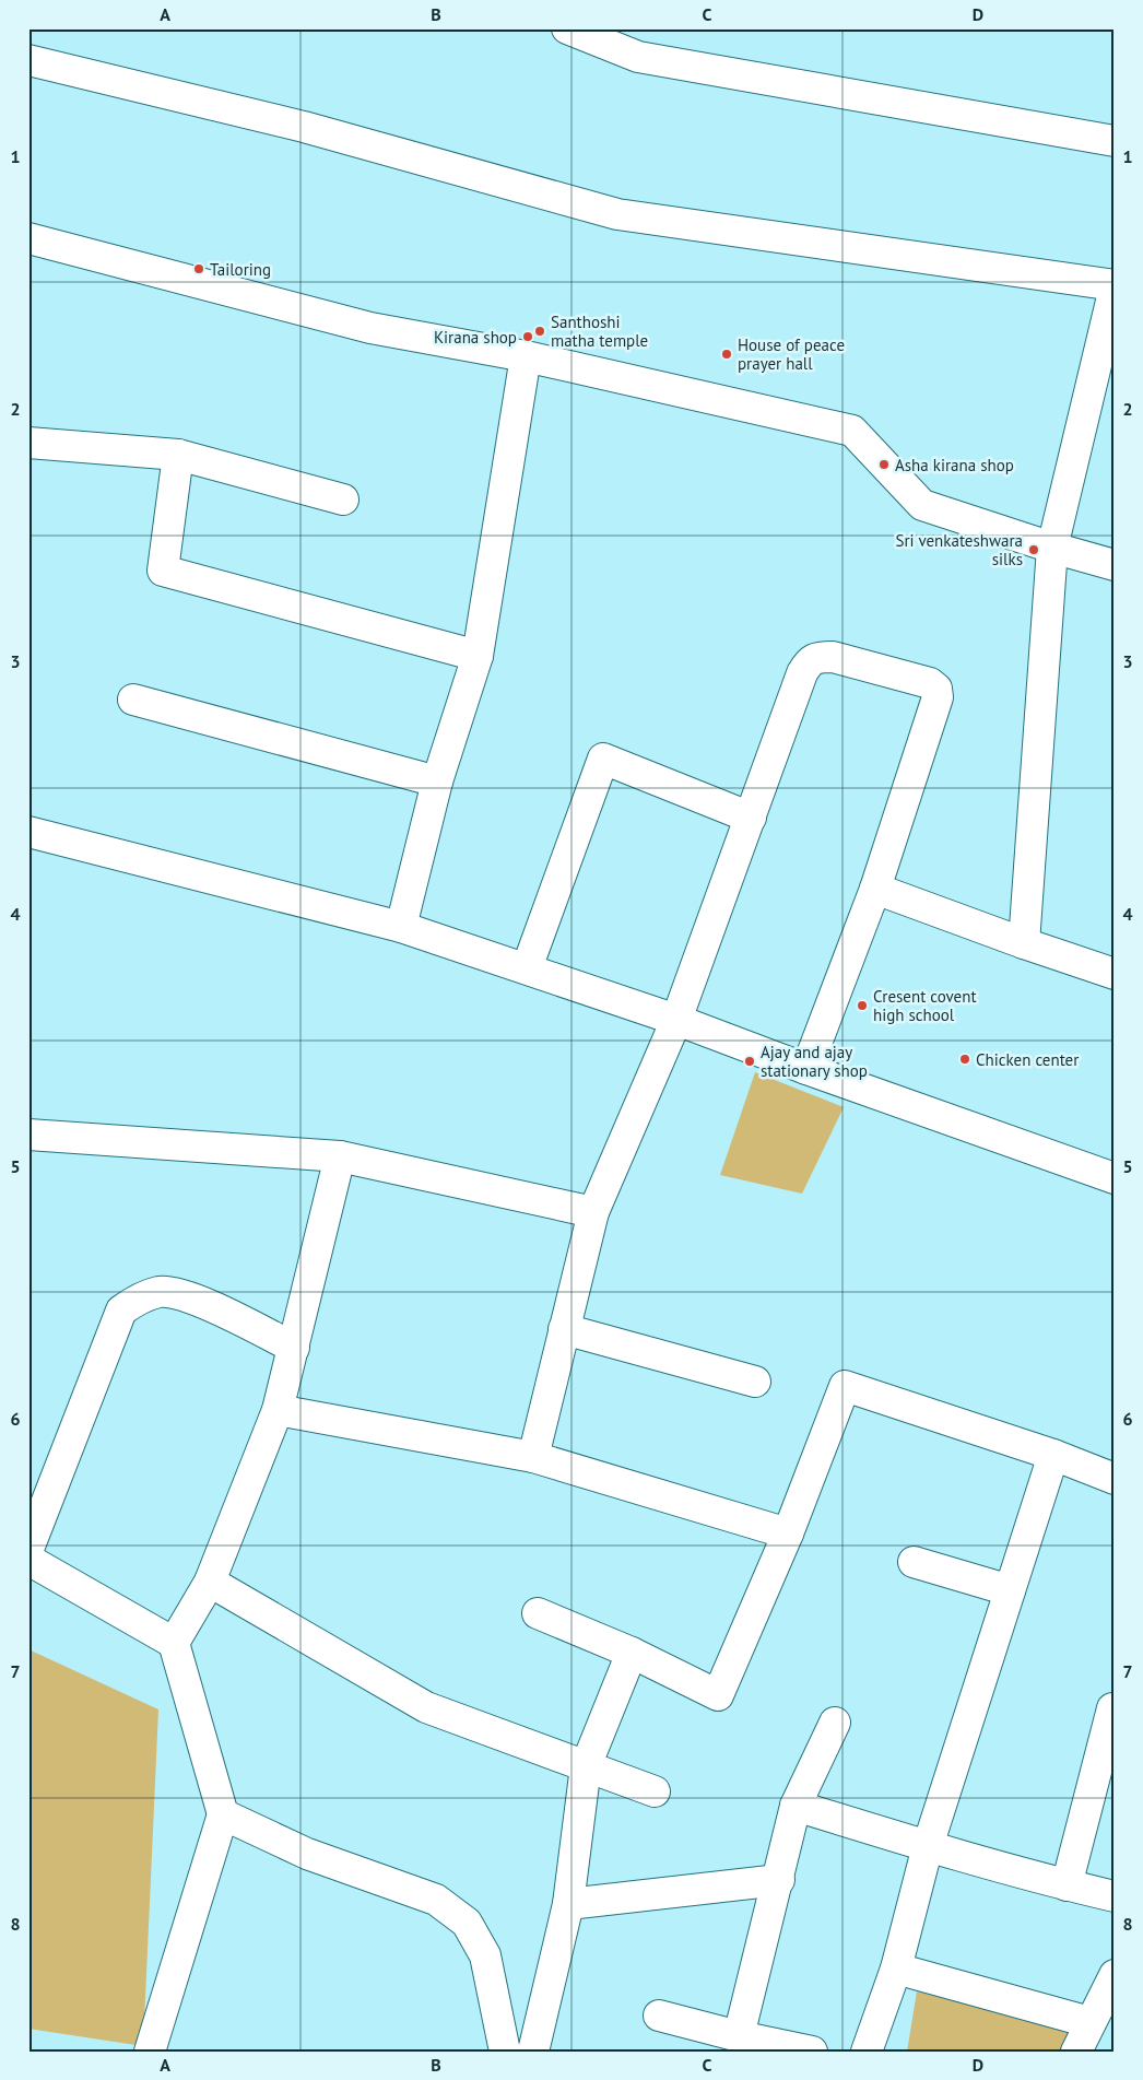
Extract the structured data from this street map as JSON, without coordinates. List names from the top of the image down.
{
  "places": [
    "Tailoring",
    "Santhoshi matha temple",
    "Kirana shop",
    "House of peace prayer hall",
    "Asha kirana shop",
    "Sri venkateshwara silks",
    "Cresent covent high school",
    "Chicken center",
    "Ajay and ajay stationary shop"
  ],
  "grid": {
    "columns": [
      "A",
      "B",
      "C",
      "D"
    ],
    "rows": [
      "1",
      "2",
      "3",
      "4",
      "5",
      "6",
      "7",
      "8"
    ]
  }
}
